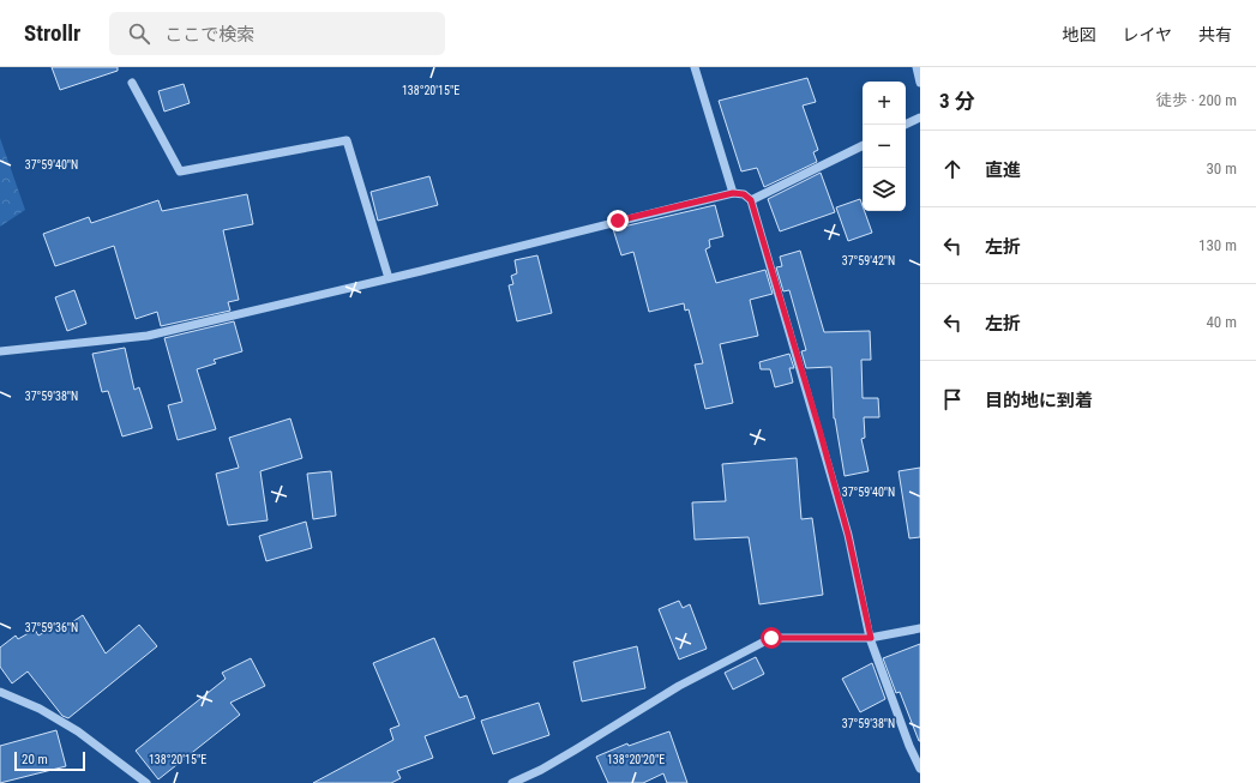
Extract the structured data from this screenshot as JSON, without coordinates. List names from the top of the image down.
{
  "scale_bar": "20 m",
  "page": {
    "header": "Strollr",
    "search": "ここで検索",
    "nav": ["地図", "レイヤ", "共有"],
    "heading": ["3 分", "徒歩 · 200 m"],
    "map_buttons": ["+", "−"],
    "list": [
      ["直進", "30 m"],
      ["左折", "130 m"],
      ["左折", "40 m"],
      "目的地に到着"
    ],
    "scale": "20 m"
  },
  "coordinates": [
    "138°20'15\"E",
    "37°59'40\"N",
    "37°59'42\"N",
    "37°59'38\"N",
    "37°59'36\"N",
    "138°20'20\"E"
  ]
}
